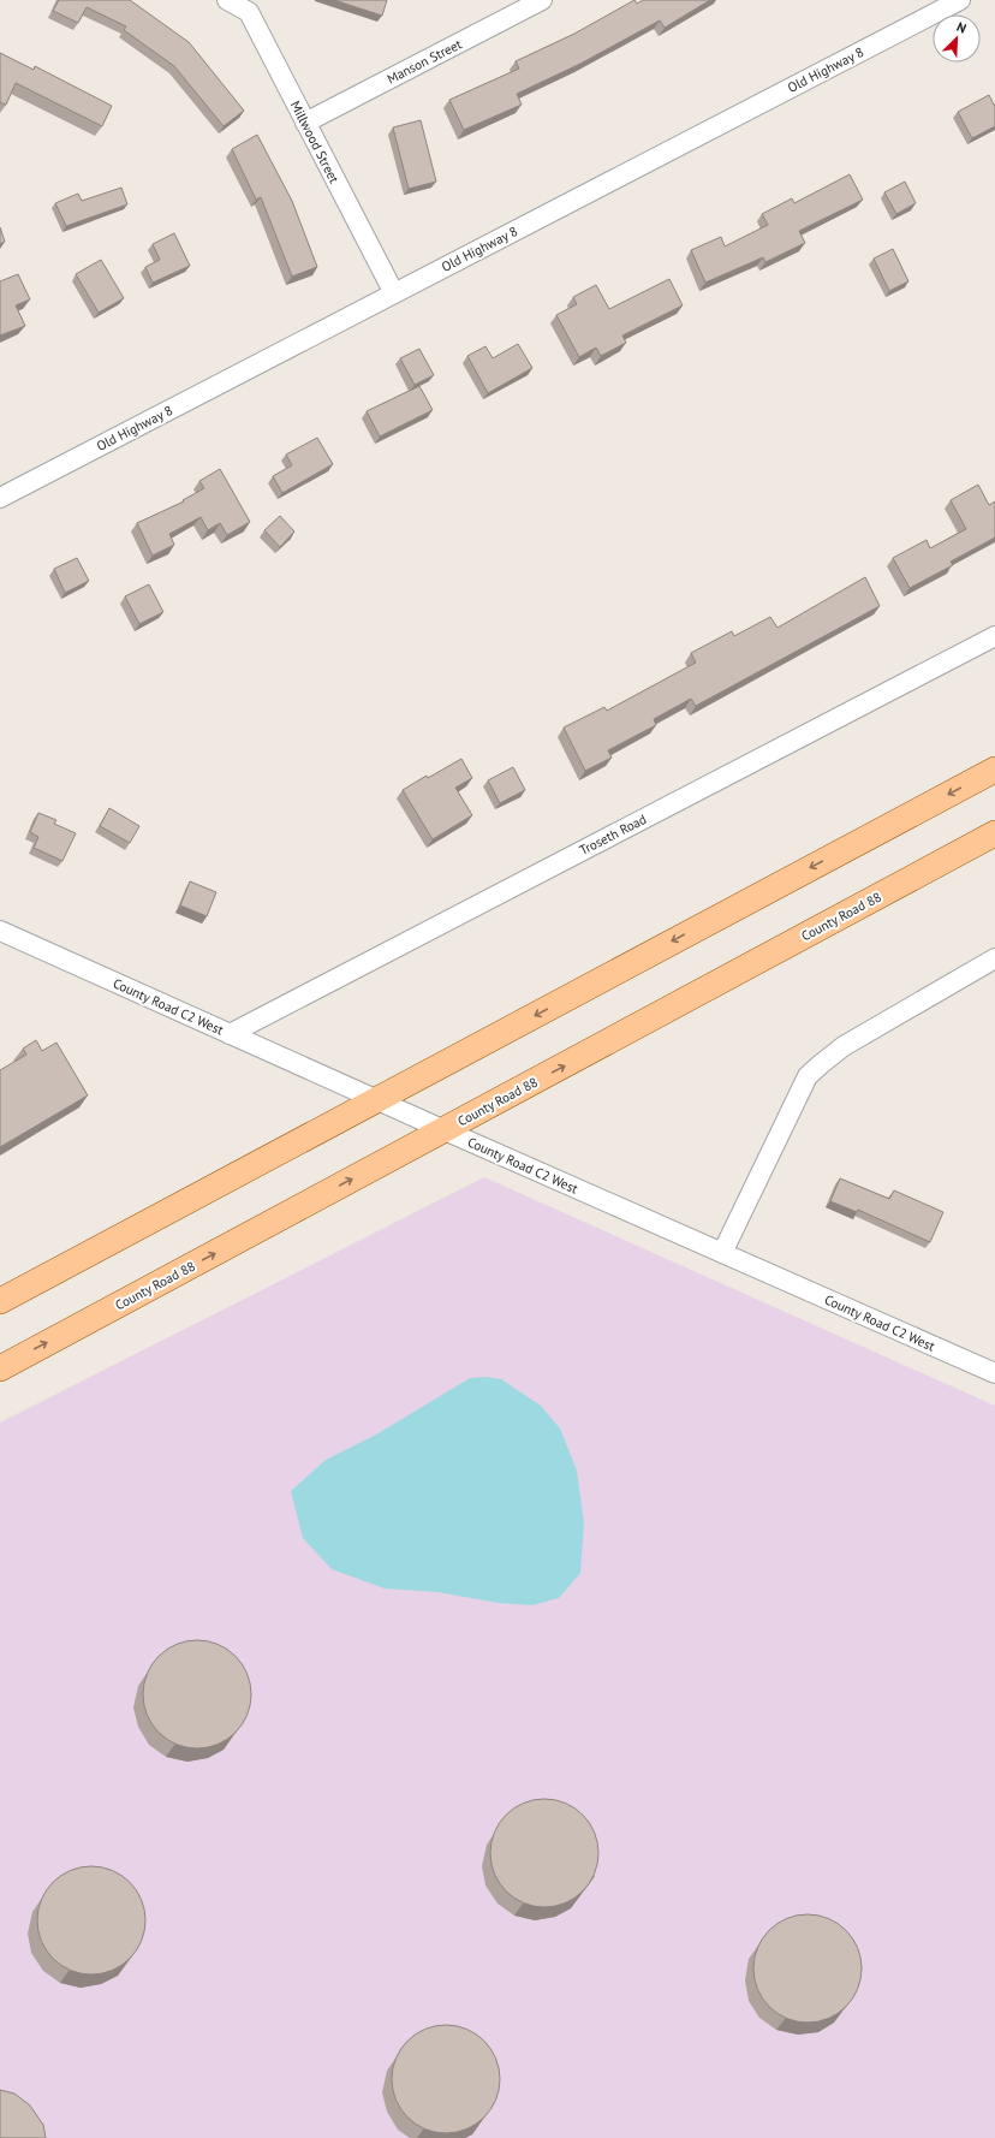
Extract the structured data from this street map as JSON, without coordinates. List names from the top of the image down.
{
  "streets": {
    "main road": ["County Road 88"],
    "street": [
      "Manson Street",
      "Old Highway 8",
      "Millwood Street",
      "Troseth Road",
      "County Road C2 West"
    ]
  },
  "crossings": [
    ["Manson Street", "Millwood Street"],
    ["Old Highway 8", "Millwood Street"],
    ["Troseth Road", "County Road C2 West"],
    ["County Road 88", "County Road C2 West"]
  ],
  "north": "top right"
}
